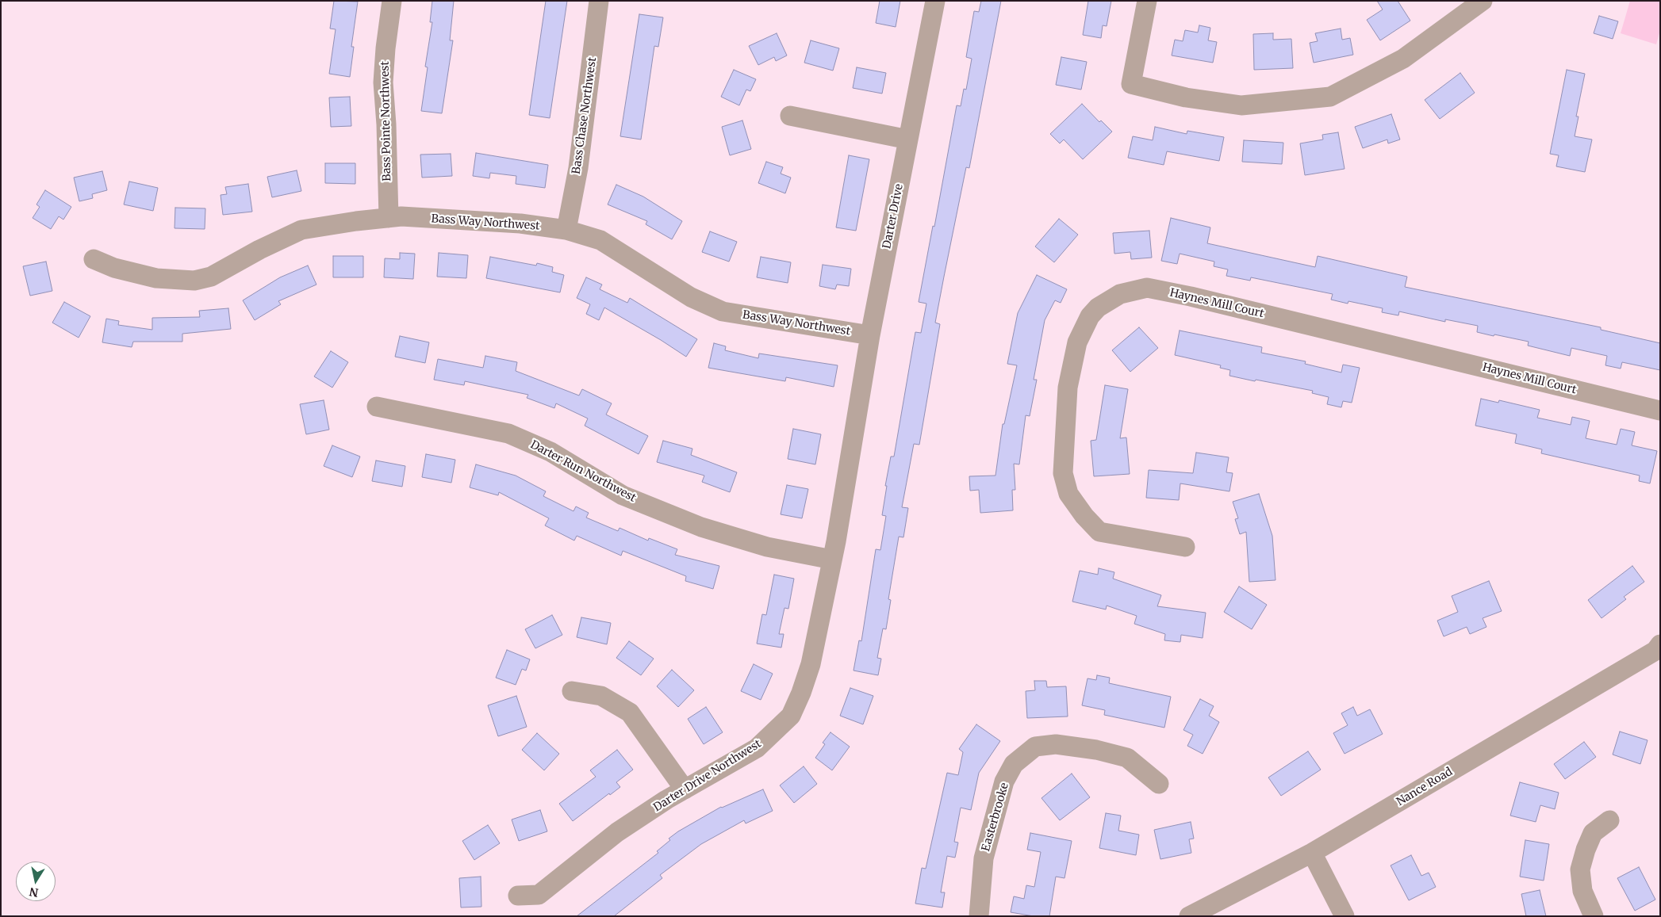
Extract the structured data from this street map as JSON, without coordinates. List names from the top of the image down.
{
  "streets": {
    "street": [
      "Bass Chase Northwest",
      "Bass Pointe Northwest",
      "Darter Drive",
      "Bass Way Northwest",
      "Haynes Mill Court",
      "Darter Run Northwest",
      "Darter Drive Northwest",
      "Nance Road",
      "Easterbrooke"
    ]
  },
  "crossings": [
    ["Bass Chase Northwest", "Bass Way Northwest"],
    ["Bass Pointe Northwest", "Bass Way Northwest"],
    ["Darter Drive", "Bass Way Northwest"],
    ["Darter Drive", "Darter Drive Northwest"],
    ["Darter Run Northwest", "Darter Drive Northwest"]
  ],
  "north": "bottom"
}
